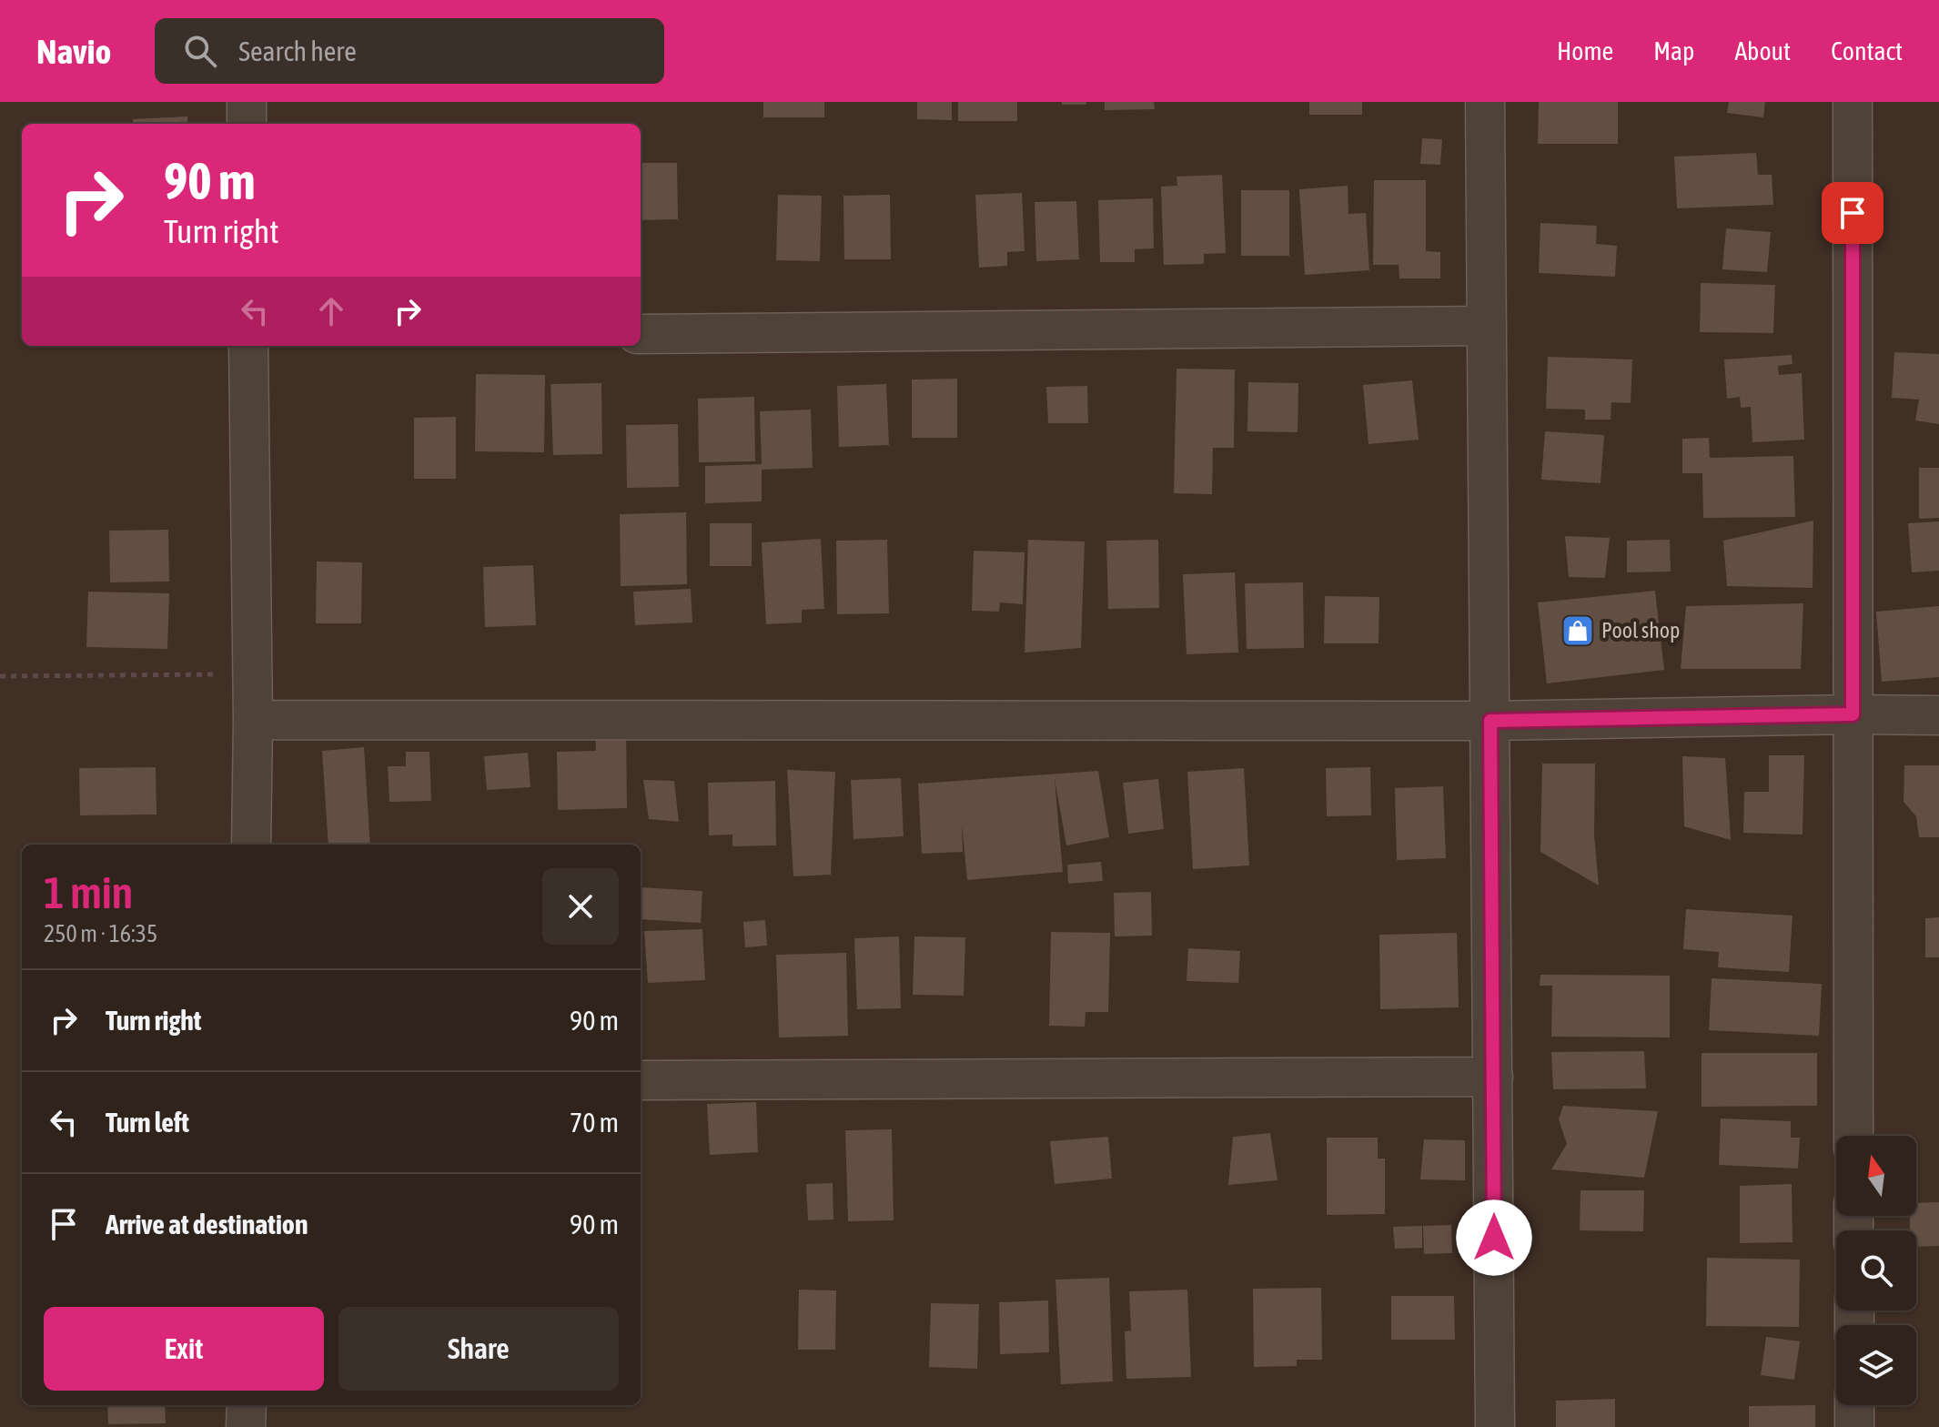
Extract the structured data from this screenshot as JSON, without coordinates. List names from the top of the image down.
{
  "places": {
    "shop": ["Pool shop"]
  },
  "north": "top",
  "page": {
    "header": "Navio",
    "search": "Search here",
    "nav": [
      "Home",
      "Map",
      "About",
      "Contact"
    ],
    "turn": ["90 m", "Turn right"],
    "heading": ["1 min", "250 m · 16:35"],
    "list": [
      {
        "name": "Turn right",
        "value": "90 m"
      },
      {
        "name": "Turn left",
        "value": "70 m"
      },
      {
        "name": "Arrive at destination",
        "value": "90 m"
      }
    ],
    "buttons": ["Exit", "Share"]
  }
}
